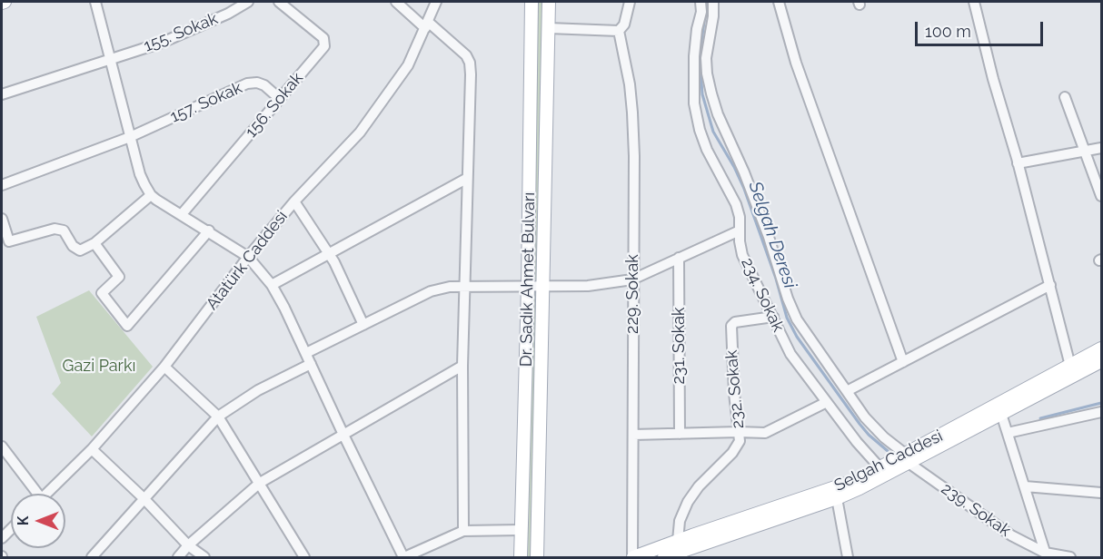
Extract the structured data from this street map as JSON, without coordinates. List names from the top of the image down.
{
  "streets": {
    "main road": ["Dr. Sadık Ahmet Bulvarı", "Selgah Caddesi"],
    "street": [
      "155. Sokak",
      "157. Sokak",
      "156. Sokak",
      "Atatürk Caddesi",
      "229. Sokak",
      "234. Sokak",
      "231. Sokak",
      "232. Sokak",
      "239. Sokak"
    ]
  },
  "crossings": [
    ["157. Sokak", "156. Sokak"],
    ["229. Sokak", "Selgah Caddesi"],
    ["234. Sokak", "232. Sokak"],
    ["234. Sokak", "Selgah Caddesi"],
    ["232. Sokak", "Selgah Caddesi"],
    ["Selgah Caddesi", "239. Sokak"]
  ],
  "water": ["Selgah Deresi"],
  "parks": ["Gazi Parkı"],
  "scale_bar": "100 m",
  "north": "left"
}
